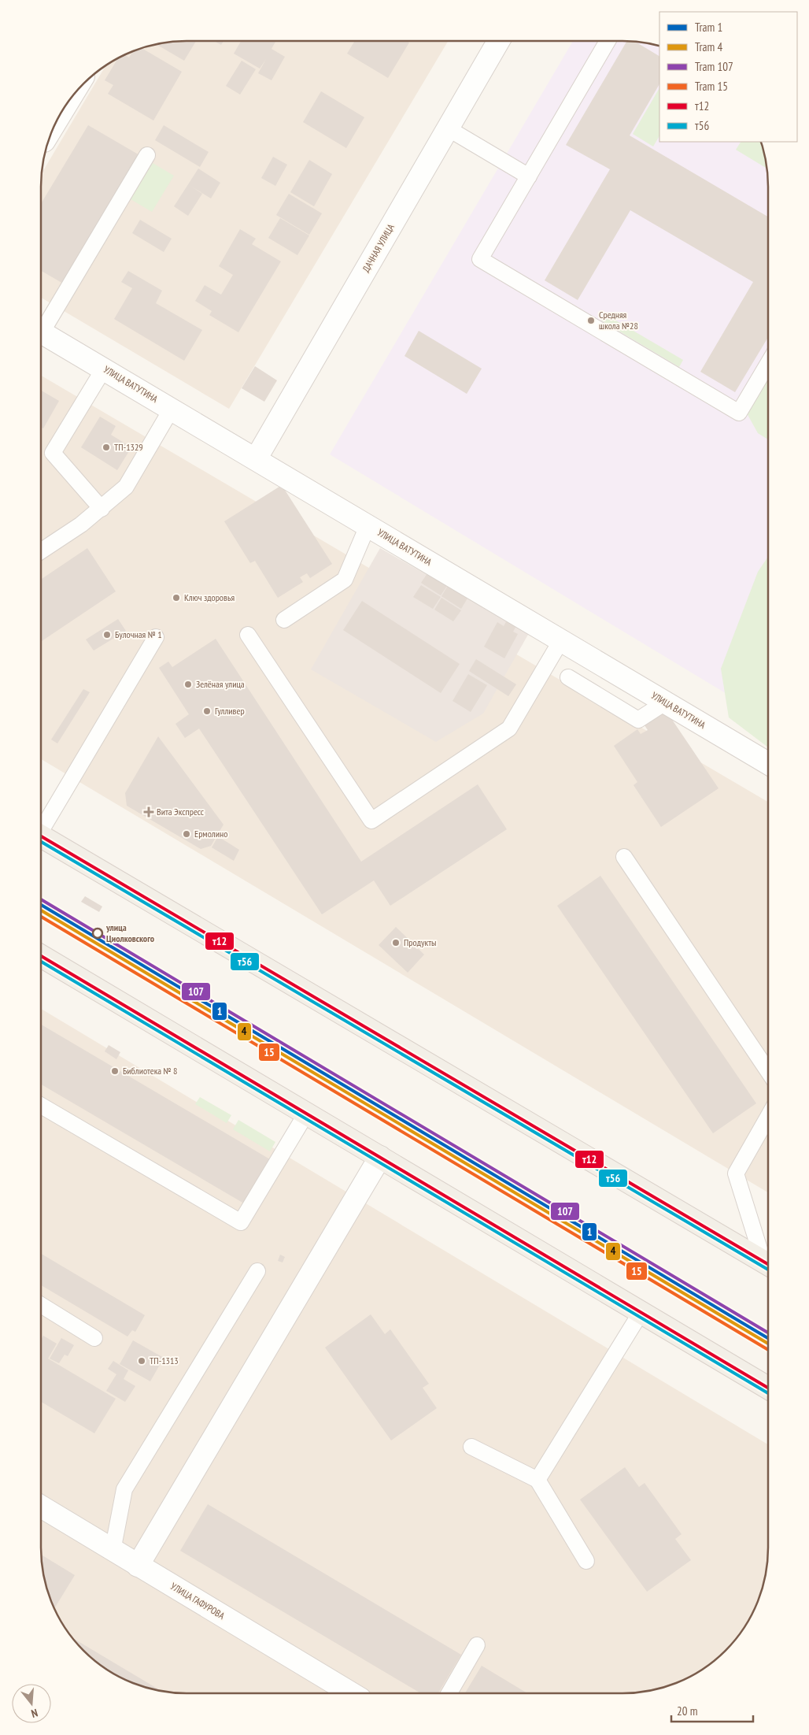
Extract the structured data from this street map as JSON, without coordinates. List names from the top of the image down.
{
  "streets": {
    "street": ["ДАЧНАЯ УЛИЦА", "УЛИЦА ВАТУТИНА", "УЛИЦА ГАФУРОВА"]
  },
  "crossings": [
    ["ДАЧНАЯ УЛИЦА", "УЛИЦА ВАТУТИНА"]
  ],
  "places": {
    "other": [
      "Средняя школа №28",
      "ТП-1329",
      "Ключ здоровья",
      "Булочная № 1",
      "Зелёная улица",
      "Гулливер",
      "Ермолино",
      "улица Циолковского",
      "Продукты",
      "Библиотека № 8",
      "ТП-1313"
    ],
    "health": ["Вита Экспресс"]
  },
  "lines": [
    "transit line т12",
    "transit line т56",
    "tram line 107",
    "tram line 1",
    "tram line 4",
    "tram line 15"
  ],
  "legend": [
    "Tram 1",
    "Tram 4",
    "Tram 107",
    "Tram 15",
    "т12",
    "т56"
  ],
  "scale_bar": "20 m",
  "north": "bottom"
}
